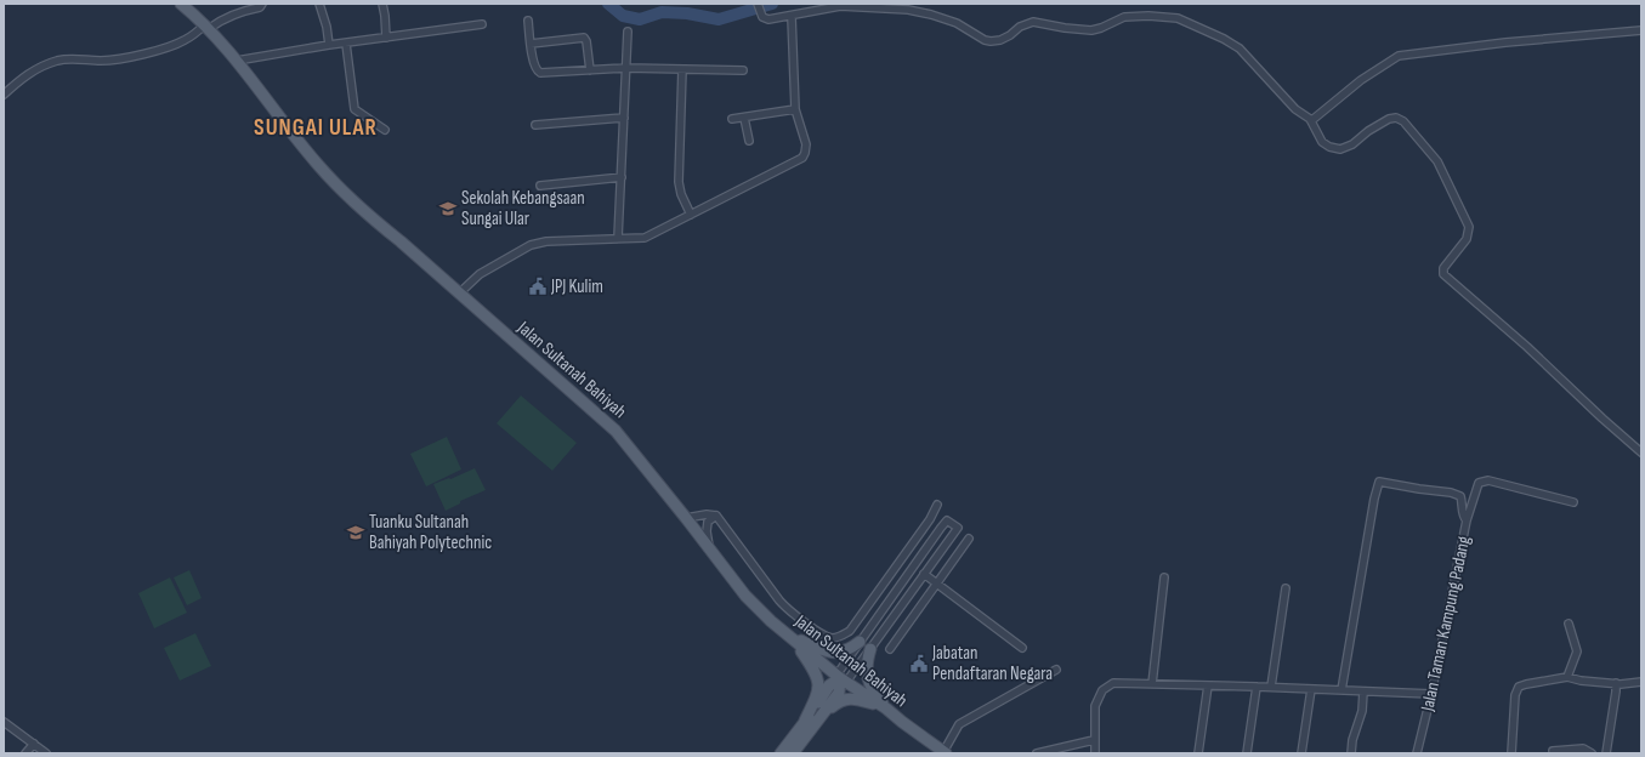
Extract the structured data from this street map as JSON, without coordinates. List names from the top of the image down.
{
  "streets": {
    "main road": ["Jalan Sultanah Bahiyah"],
    "street": ["Jalan Taman Kampung Padang"]
  },
  "districts": ["SUNGAI ULAR"],
  "places": {
    "school or university": ["Sekolah Kebangsaan Sungai Ular", "Tuanku Sultanah Bahiyah Polytechnic"],
    "public building": ["JPJ Kulim", "Jabatan Pendaftaran Negara"]
  }
}
